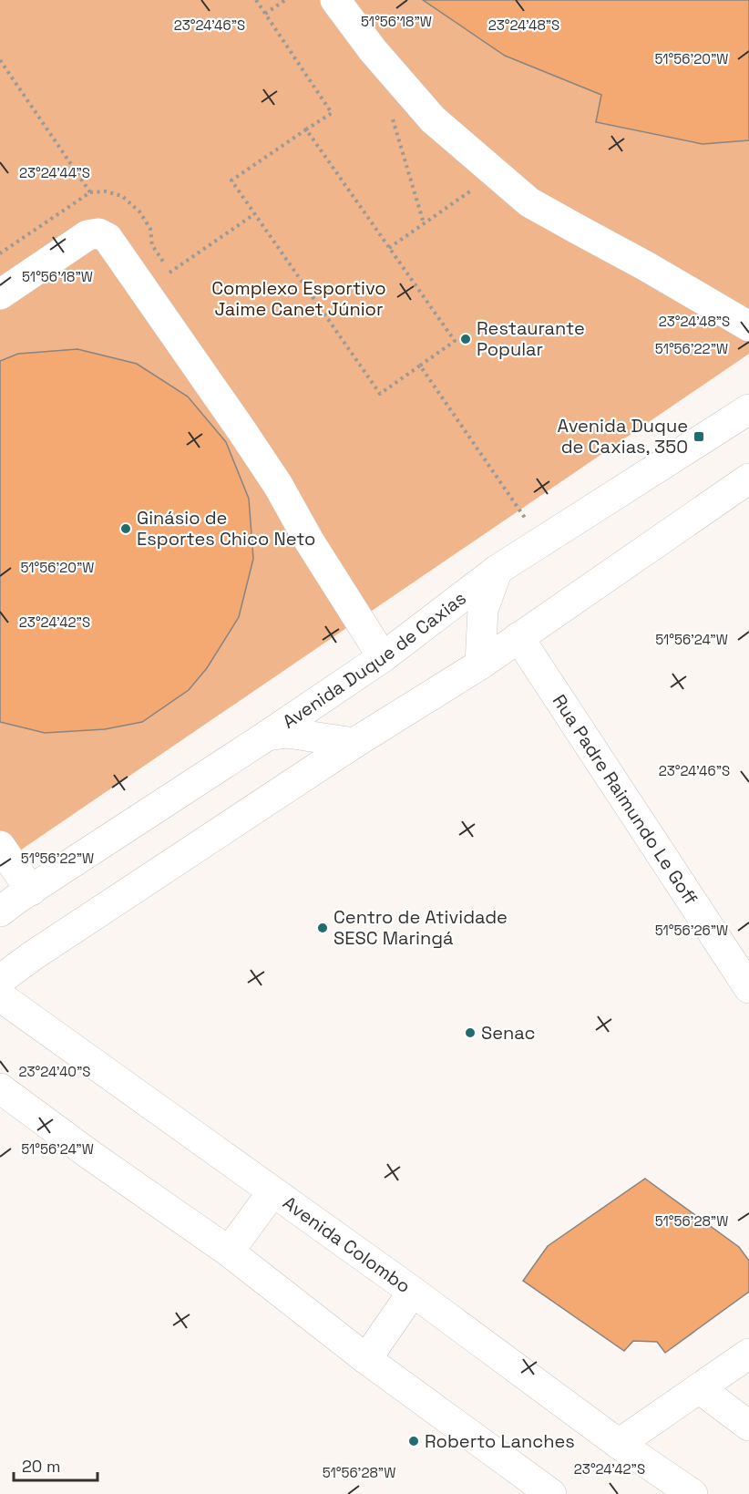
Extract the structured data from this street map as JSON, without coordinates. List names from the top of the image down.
{
  "streets": {
    "main road": ["Avenida Duque de Caxias", "Rua Padre Raimundo Le Goff", "Avenida Colombo"]
  },
  "parks": ["Complexo Esportivo Jaime Canet Júnior"],
  "places": {
    "other": [
      "Restaurante Popular",
      "Ginásio de Esportes Chico Neto",
      "Centro de Atividade SESC Maringá",
      "Senac",
      "Roberto Lanches"
    ],
    "transit": ["Avenida Duque de Caxias, 350"]
  },
  "scale_bar": "20 m",
  "coordinates": [
    "51°56'18\"W",
    "23°24'48\"S",
    "23°24'46\"S",
    "51°56'20\"W",
    "23°24'44\"S",
    "51°56'22\"W",
    "23°24'42\"S",
    "51°56'24\"W",
    "51°56'26\"W",
    "23°24'40\"S",
    "51°56'28\"W"
  ]
}
